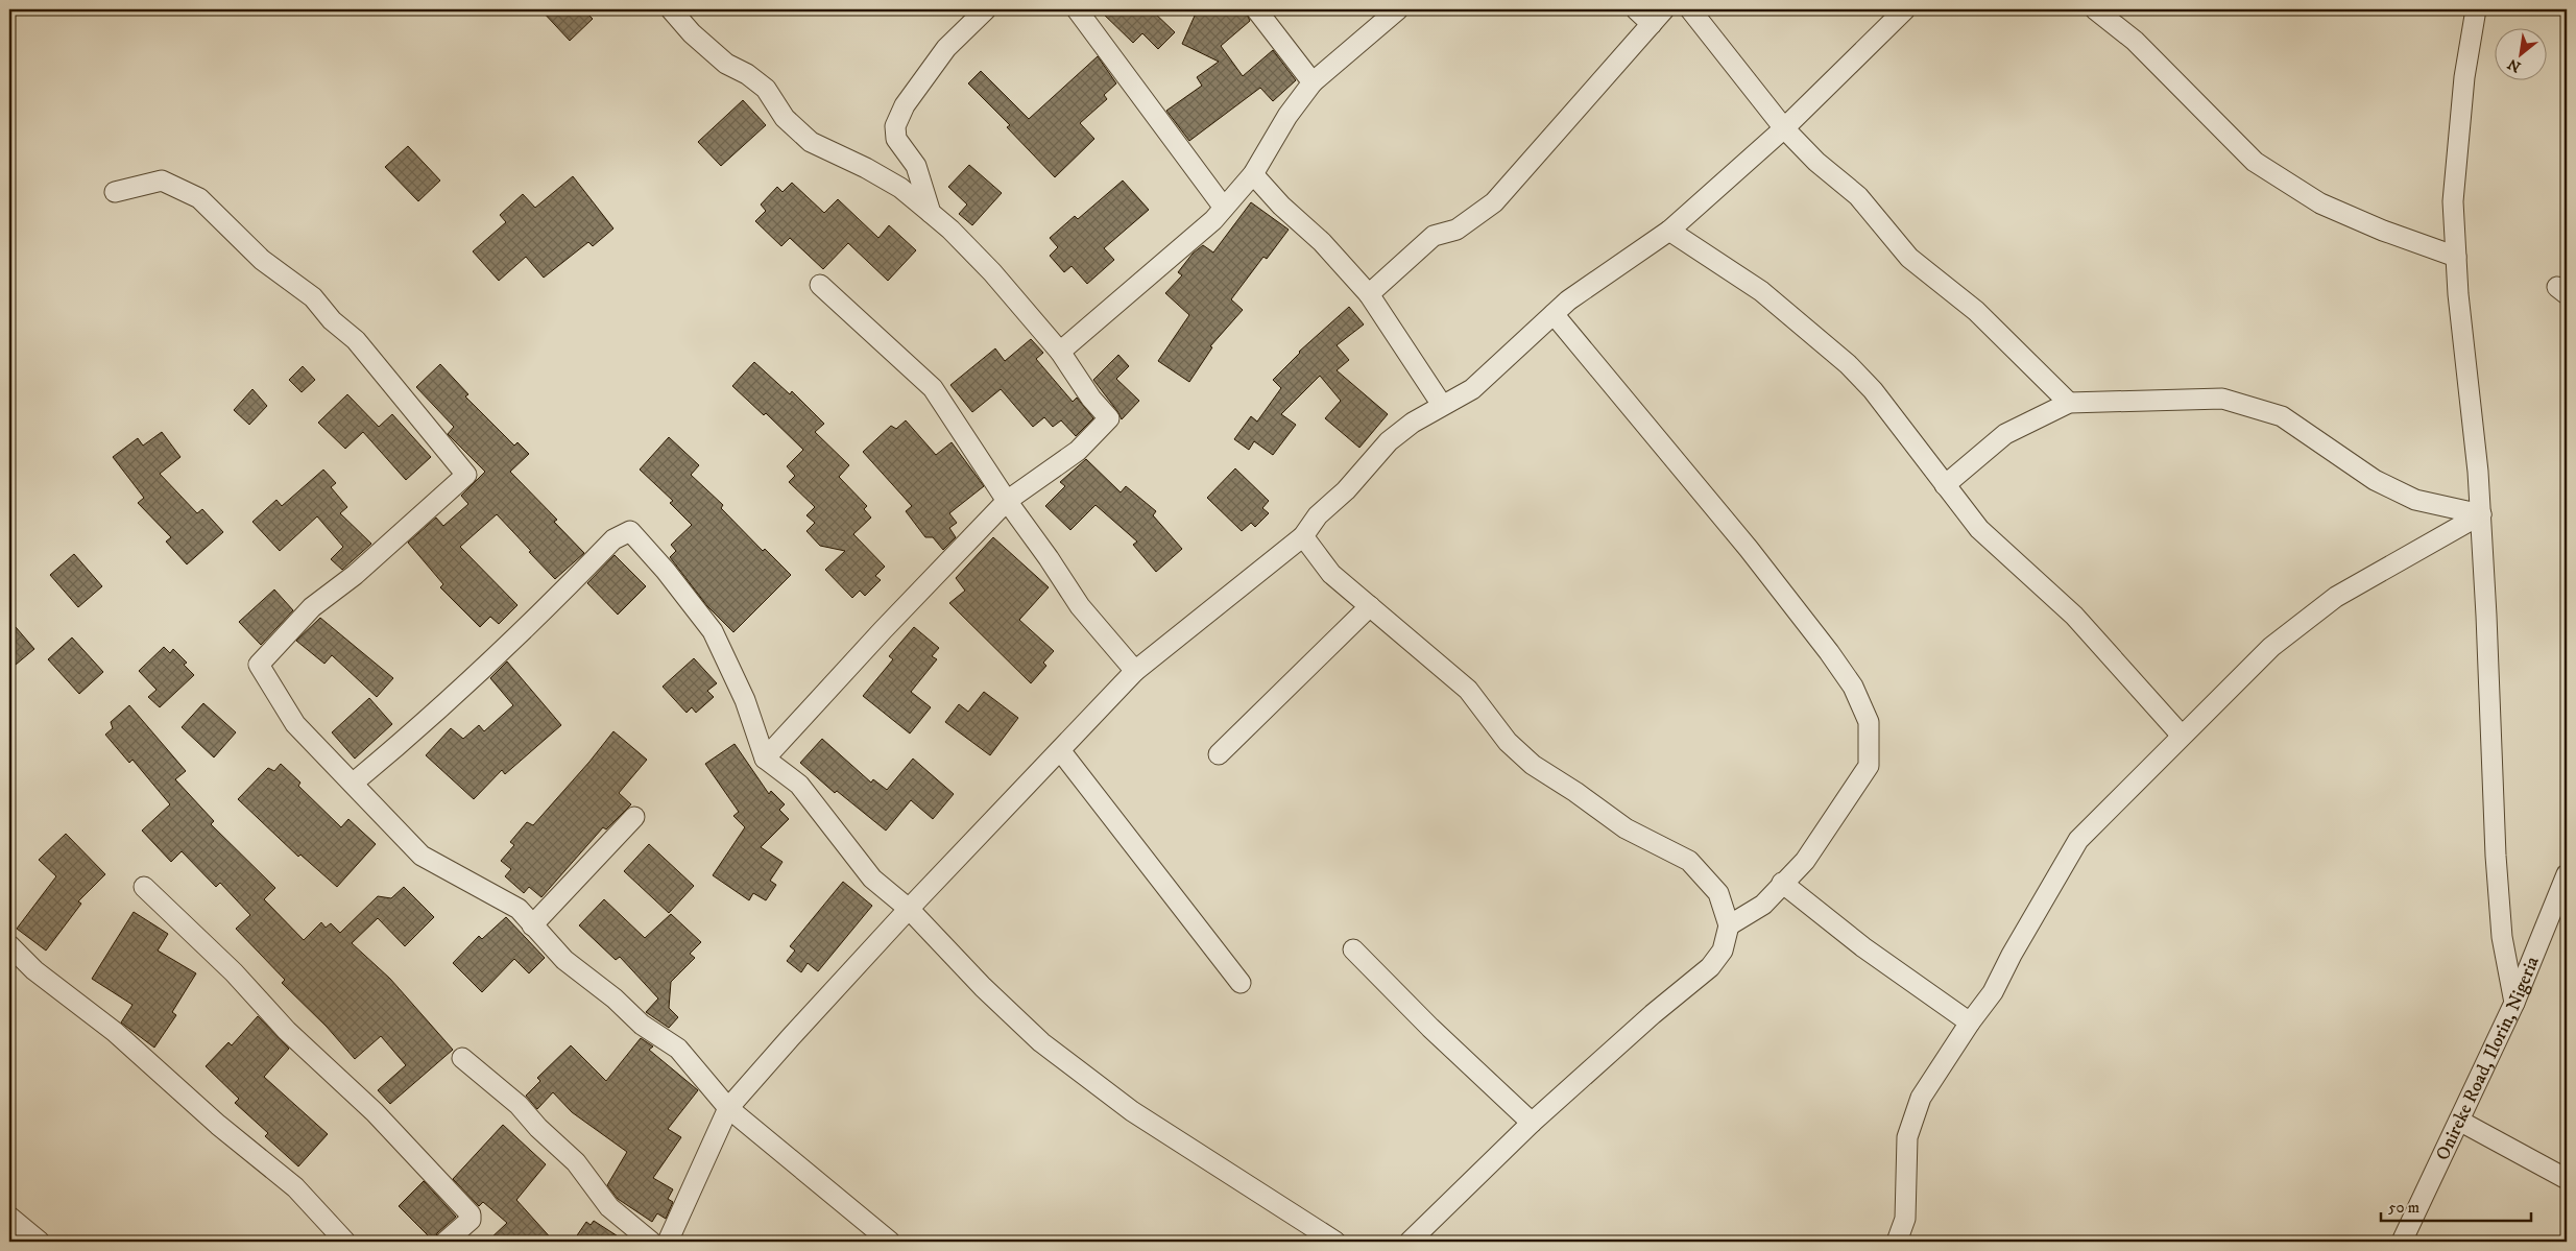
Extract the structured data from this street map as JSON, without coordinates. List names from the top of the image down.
{
  "streets": {
    "street": ["Onireke Road, Ilorin, Nigeria"]
  },
  "scale_bar": "50 m",
  "north": "bottom left"
}
